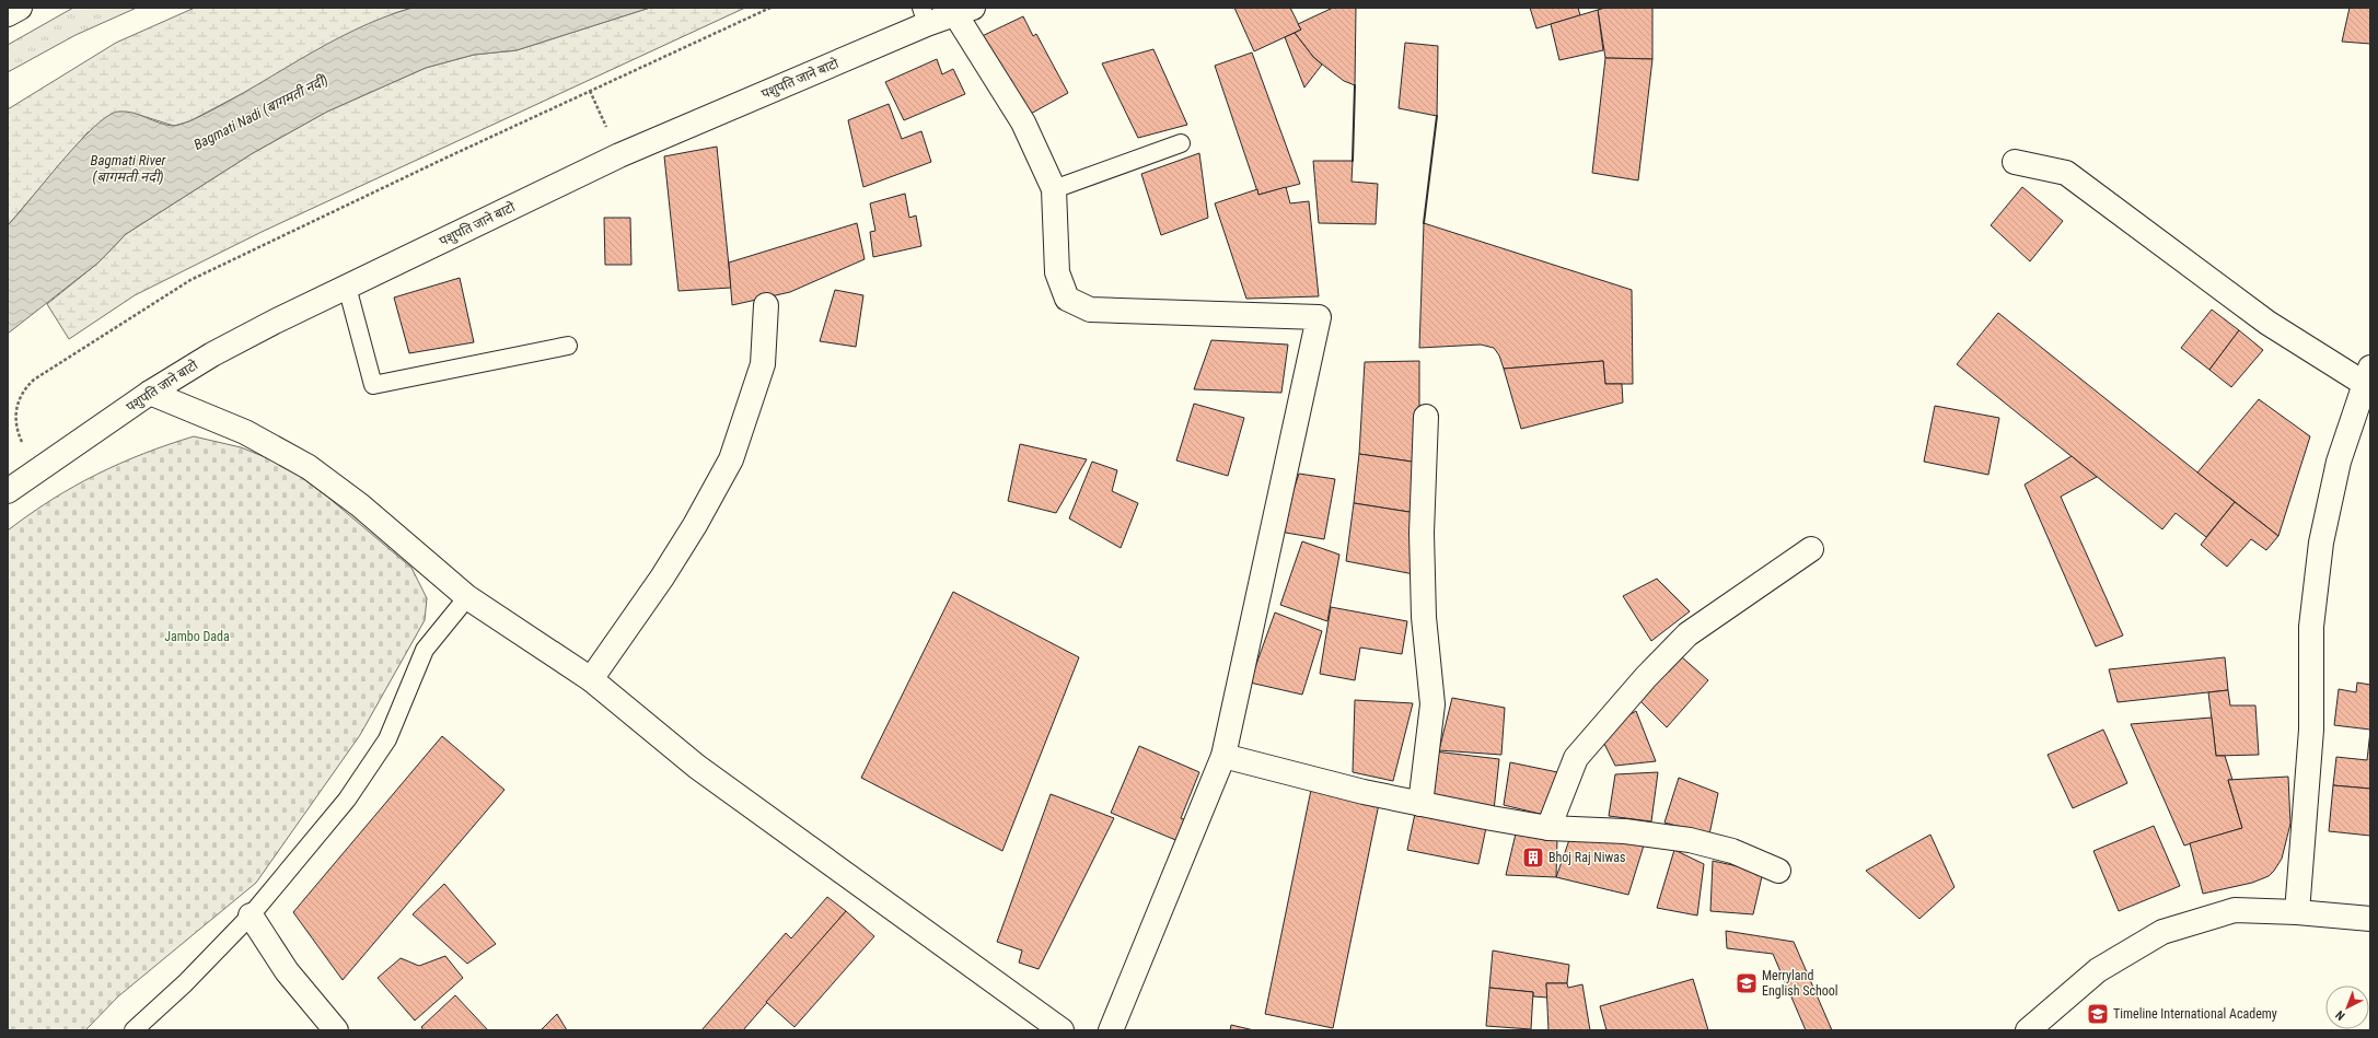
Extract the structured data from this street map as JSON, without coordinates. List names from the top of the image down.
{
  "streets": {
    "street": ["पशुपति जाने बाटो"]
  },
  "water": ["Bagmati Nadi (बागमती नदी)", "Bagmati River (बागमती नदी)"],
  "parks": ["Jambo Dada"],
  "places": {
    "building": ["Bhoj Raj Niwas"],
    "school or university": ["Merryland English School", "Timeline International Academy"]
  },
  "north": "bottom left"
}
